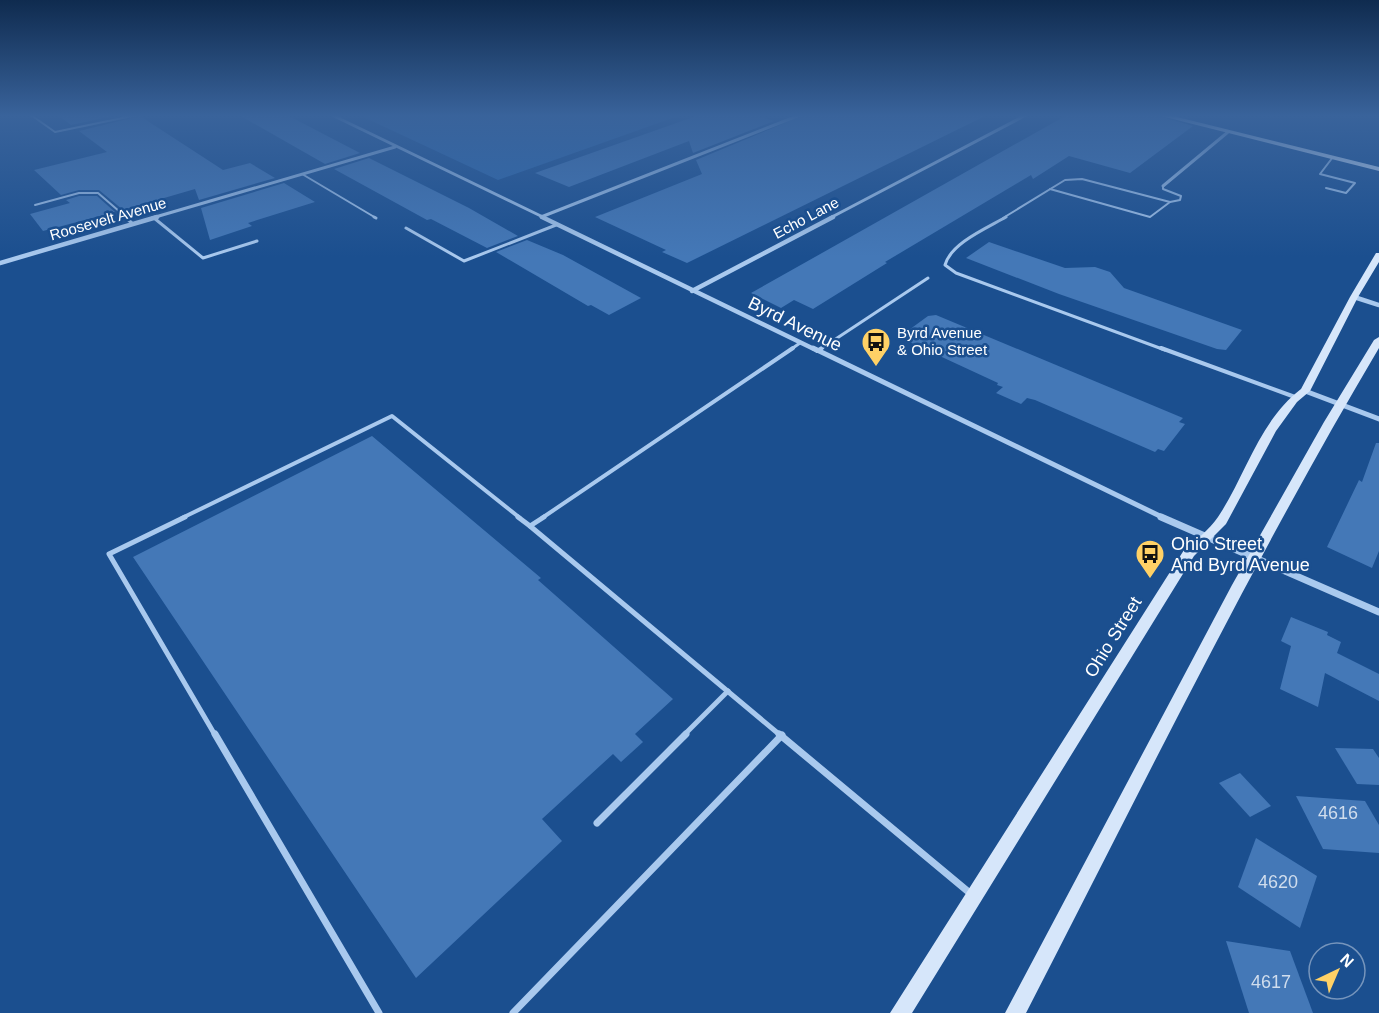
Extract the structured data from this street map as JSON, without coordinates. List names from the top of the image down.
{
  "streets": {
    "street": [
      "Echo Lane",
      "Roosevelt Avenue",
      "Byrd Avenue",
      "Ohio Street"
    ]
  },
  "crossings": [
    ["Echo Lane", "Byrd Avenue"],
    ["Byrd Avenue", "Ohio Street"]
  ],
  "places": {
    "bus stop": ["Byrd Avenue & Ohio Street", "Ohio Street And Byrd Avenue"]
  },
  "house_numbers": ["4616", "4620", "4617"],
  "north": "top right"
}
